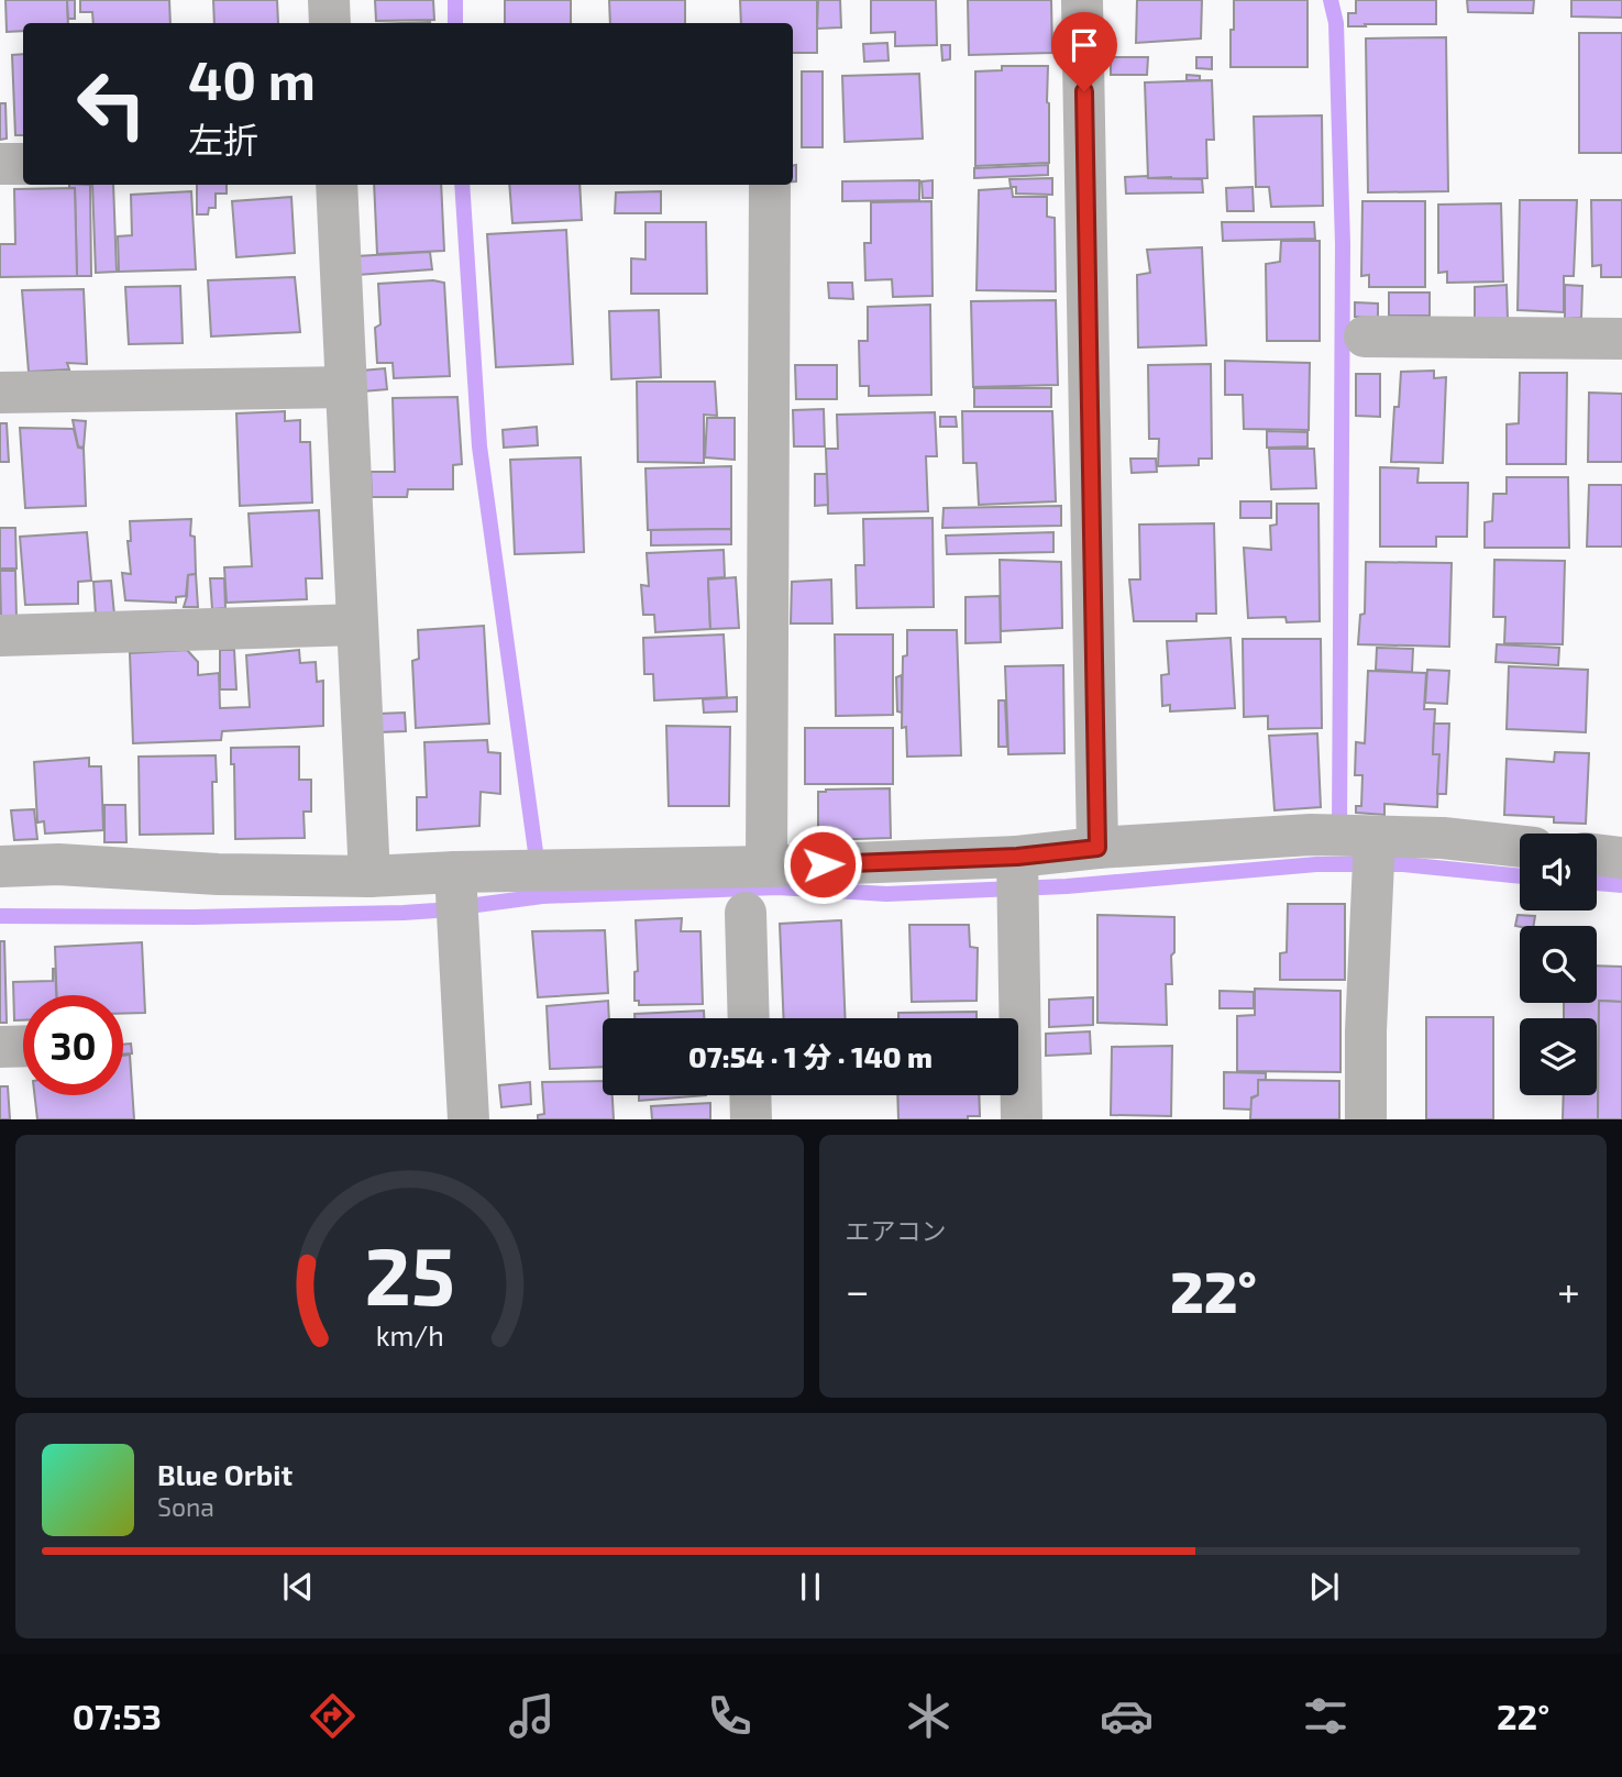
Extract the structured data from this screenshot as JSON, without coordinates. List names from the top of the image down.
{
  "page": {
    "turn": ["40 m", "左折"],
    "limit": "30",
    "trip": "07:54 · 1 分 · 140 m",
    "tile": "エアコン",
    "heat": ["−", "22°", "+"],
    "song": ["Blue Orbit", "Sona"],
    "tabs": ["07:53", "22°"],
    "gauge": ["25", "km/h"]
  }
}
